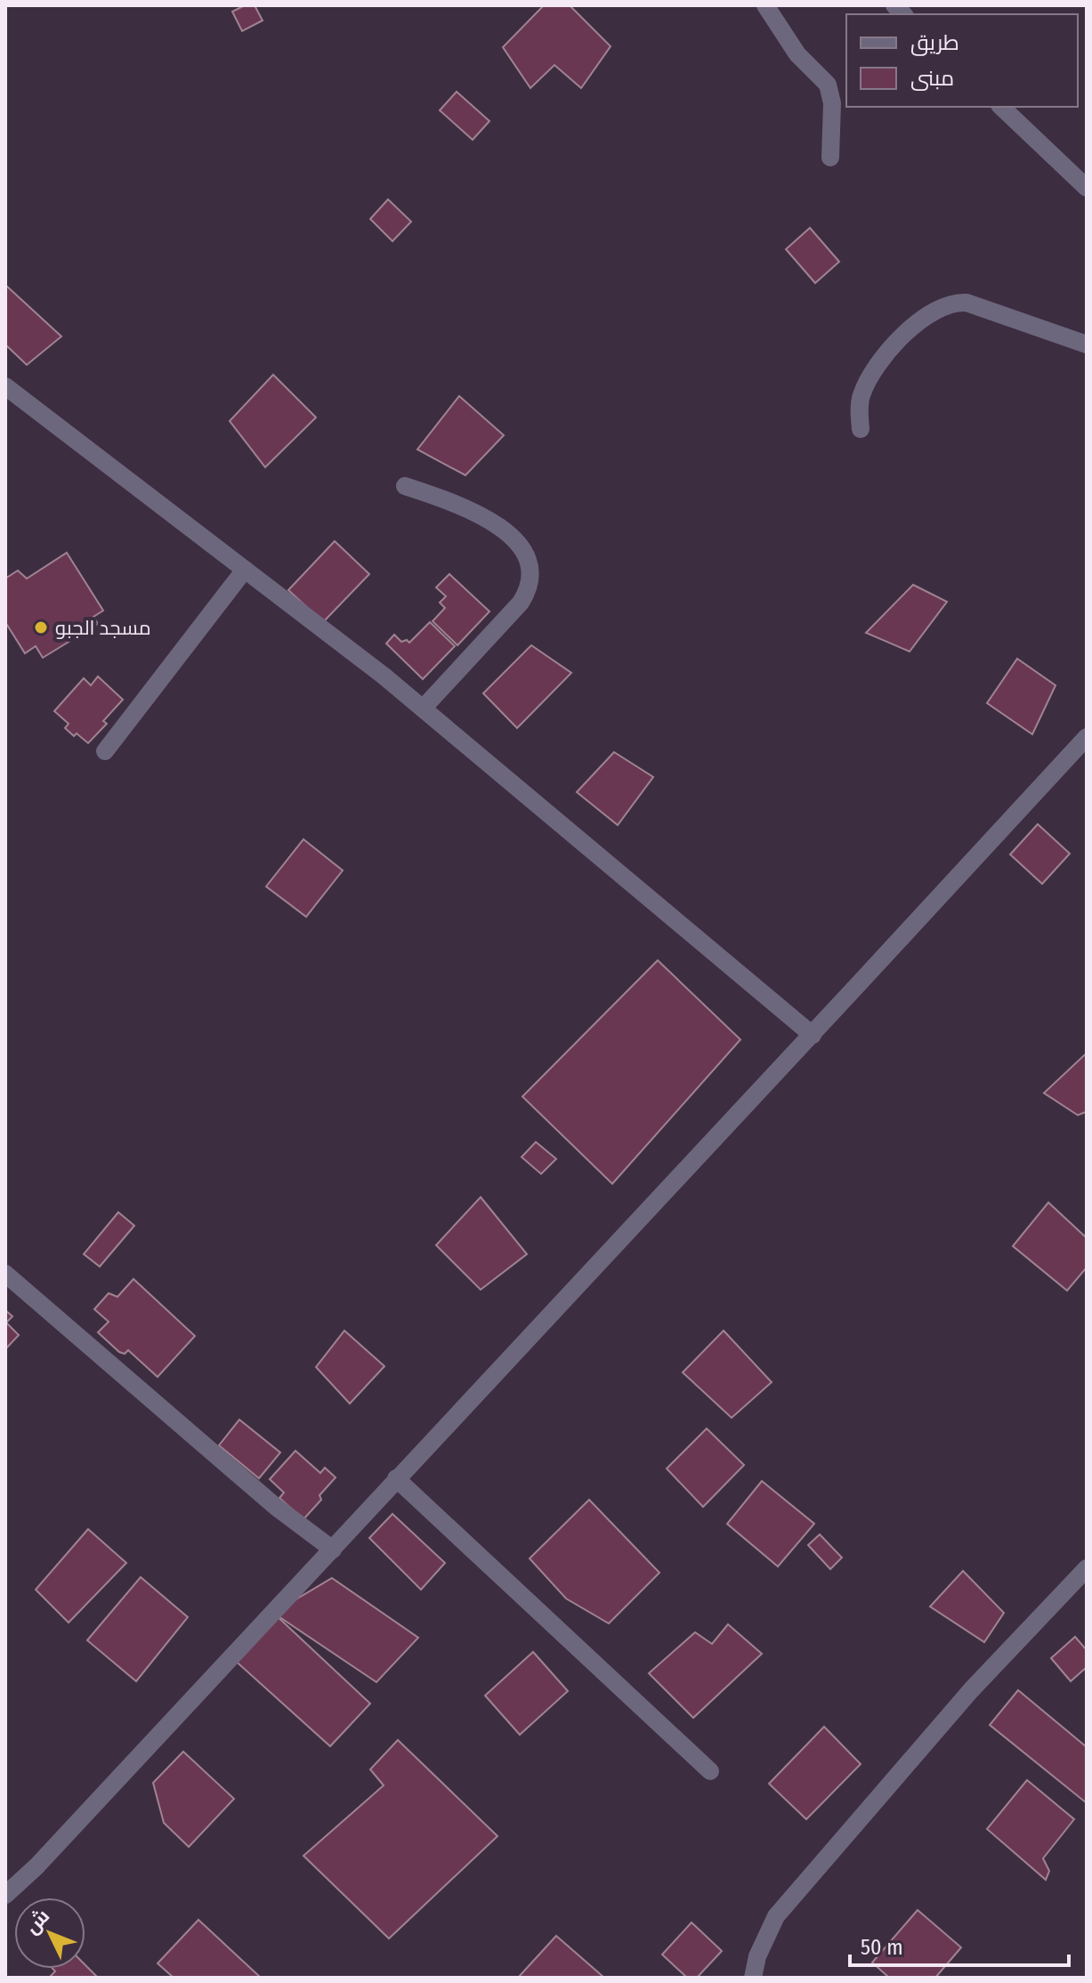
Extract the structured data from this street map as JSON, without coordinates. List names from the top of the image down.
{
  "places": ["مسجد الجبو"],
  "legend": ["طريق", "مبنى"],
  "scale_bar": "50 m",
  "north": "top left"
}
